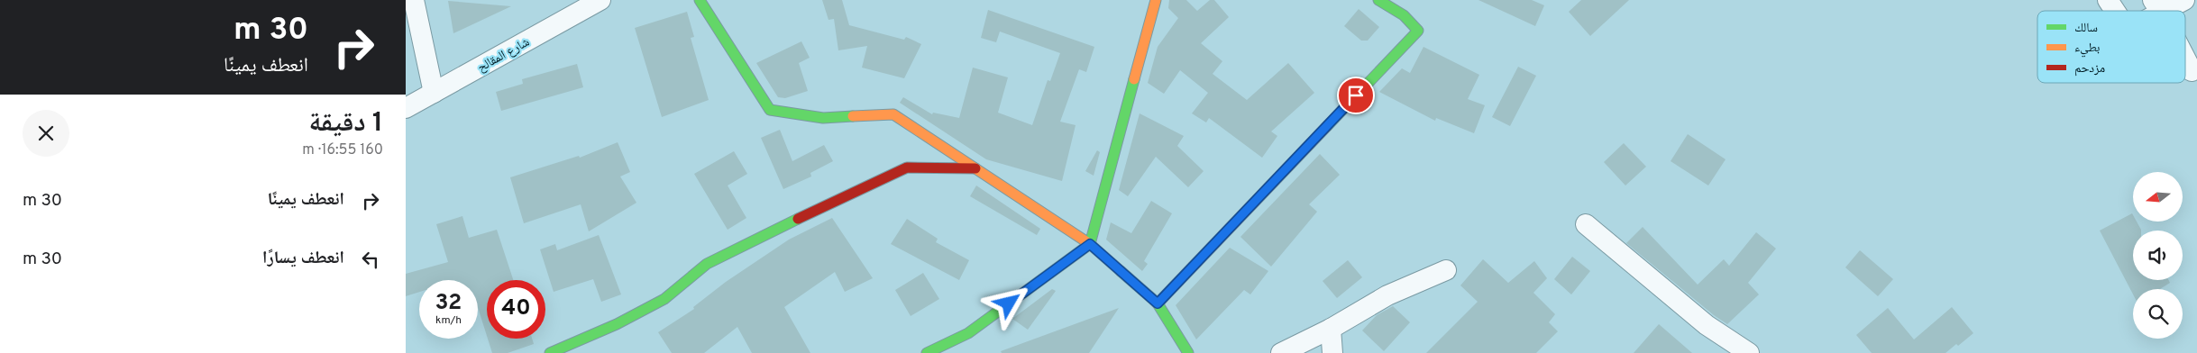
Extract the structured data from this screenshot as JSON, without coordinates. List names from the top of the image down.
{
  "streets": {
    "street": ["شارع المقالح"]
  },
  "legend": ["سالك", "بطيء", "مزدحم"],
  "north": "left",
  "page": {
    "turn": ["30 m", "انعطف يمينًا"],
    "heading": ["1 دقيقة", "160 m · 16:55"],
    "list": [
      {
        "name": "انعطف يمينًا",
        "value": "30 m"
      },
      {
        "name": "انعطف يسارًا",
        "value": "30 m"
      }
    ],
    "speed": "32 km/h",
    "limit": "40"
  }
}
